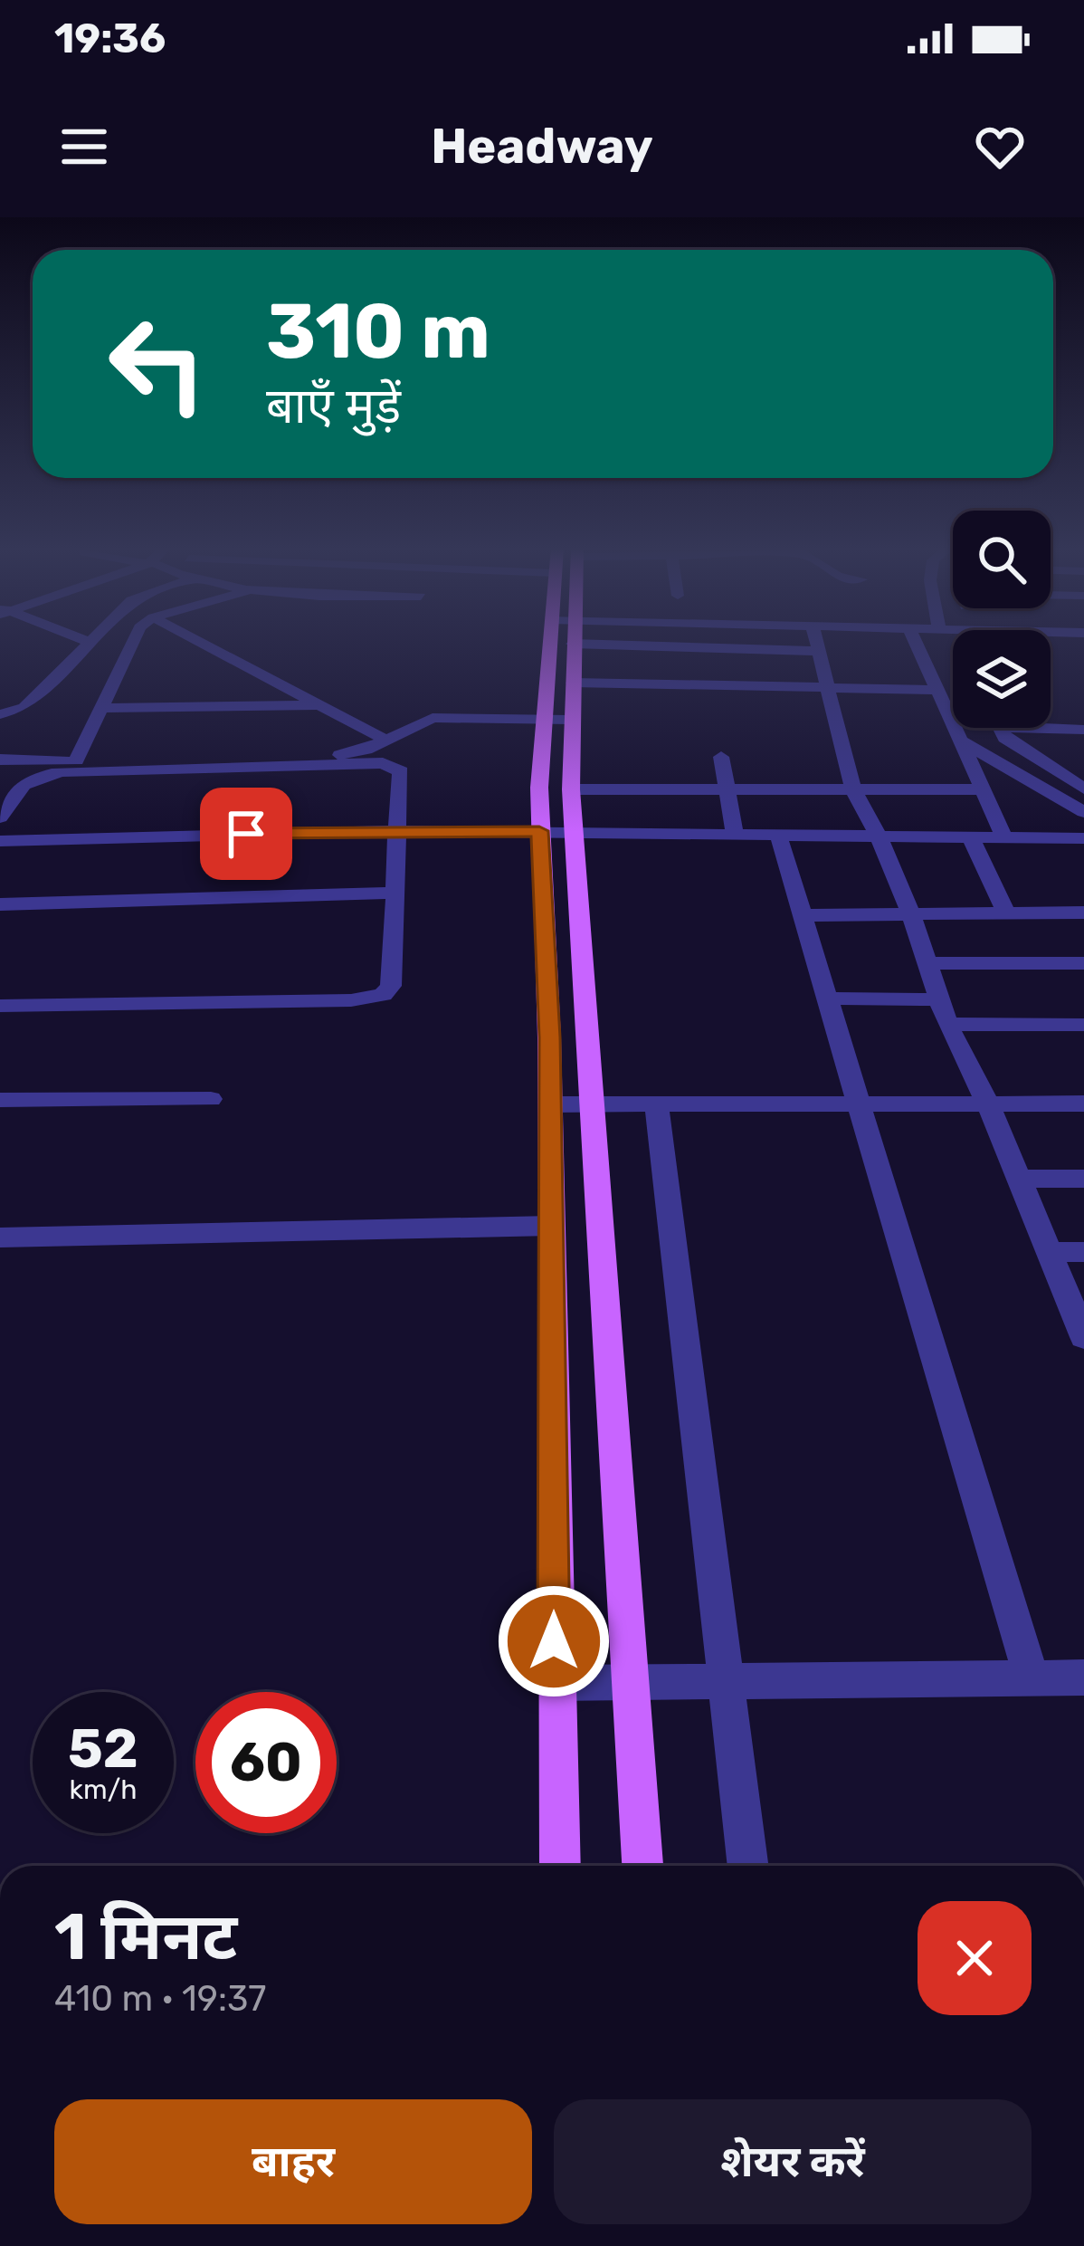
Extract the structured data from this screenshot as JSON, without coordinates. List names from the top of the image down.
{
  "page": {
    "status": "19:36",
    "header": "Headway",
    "turn": ["310 m", "बाएँ मुड़ें"],
    "speed": "52 km/h",
    "limit": "60",
    "heading": ["1 मिनट", "410 m · 19:37"],
    "buttons": ["बाहर", "शेयर करें"]
  }
}
